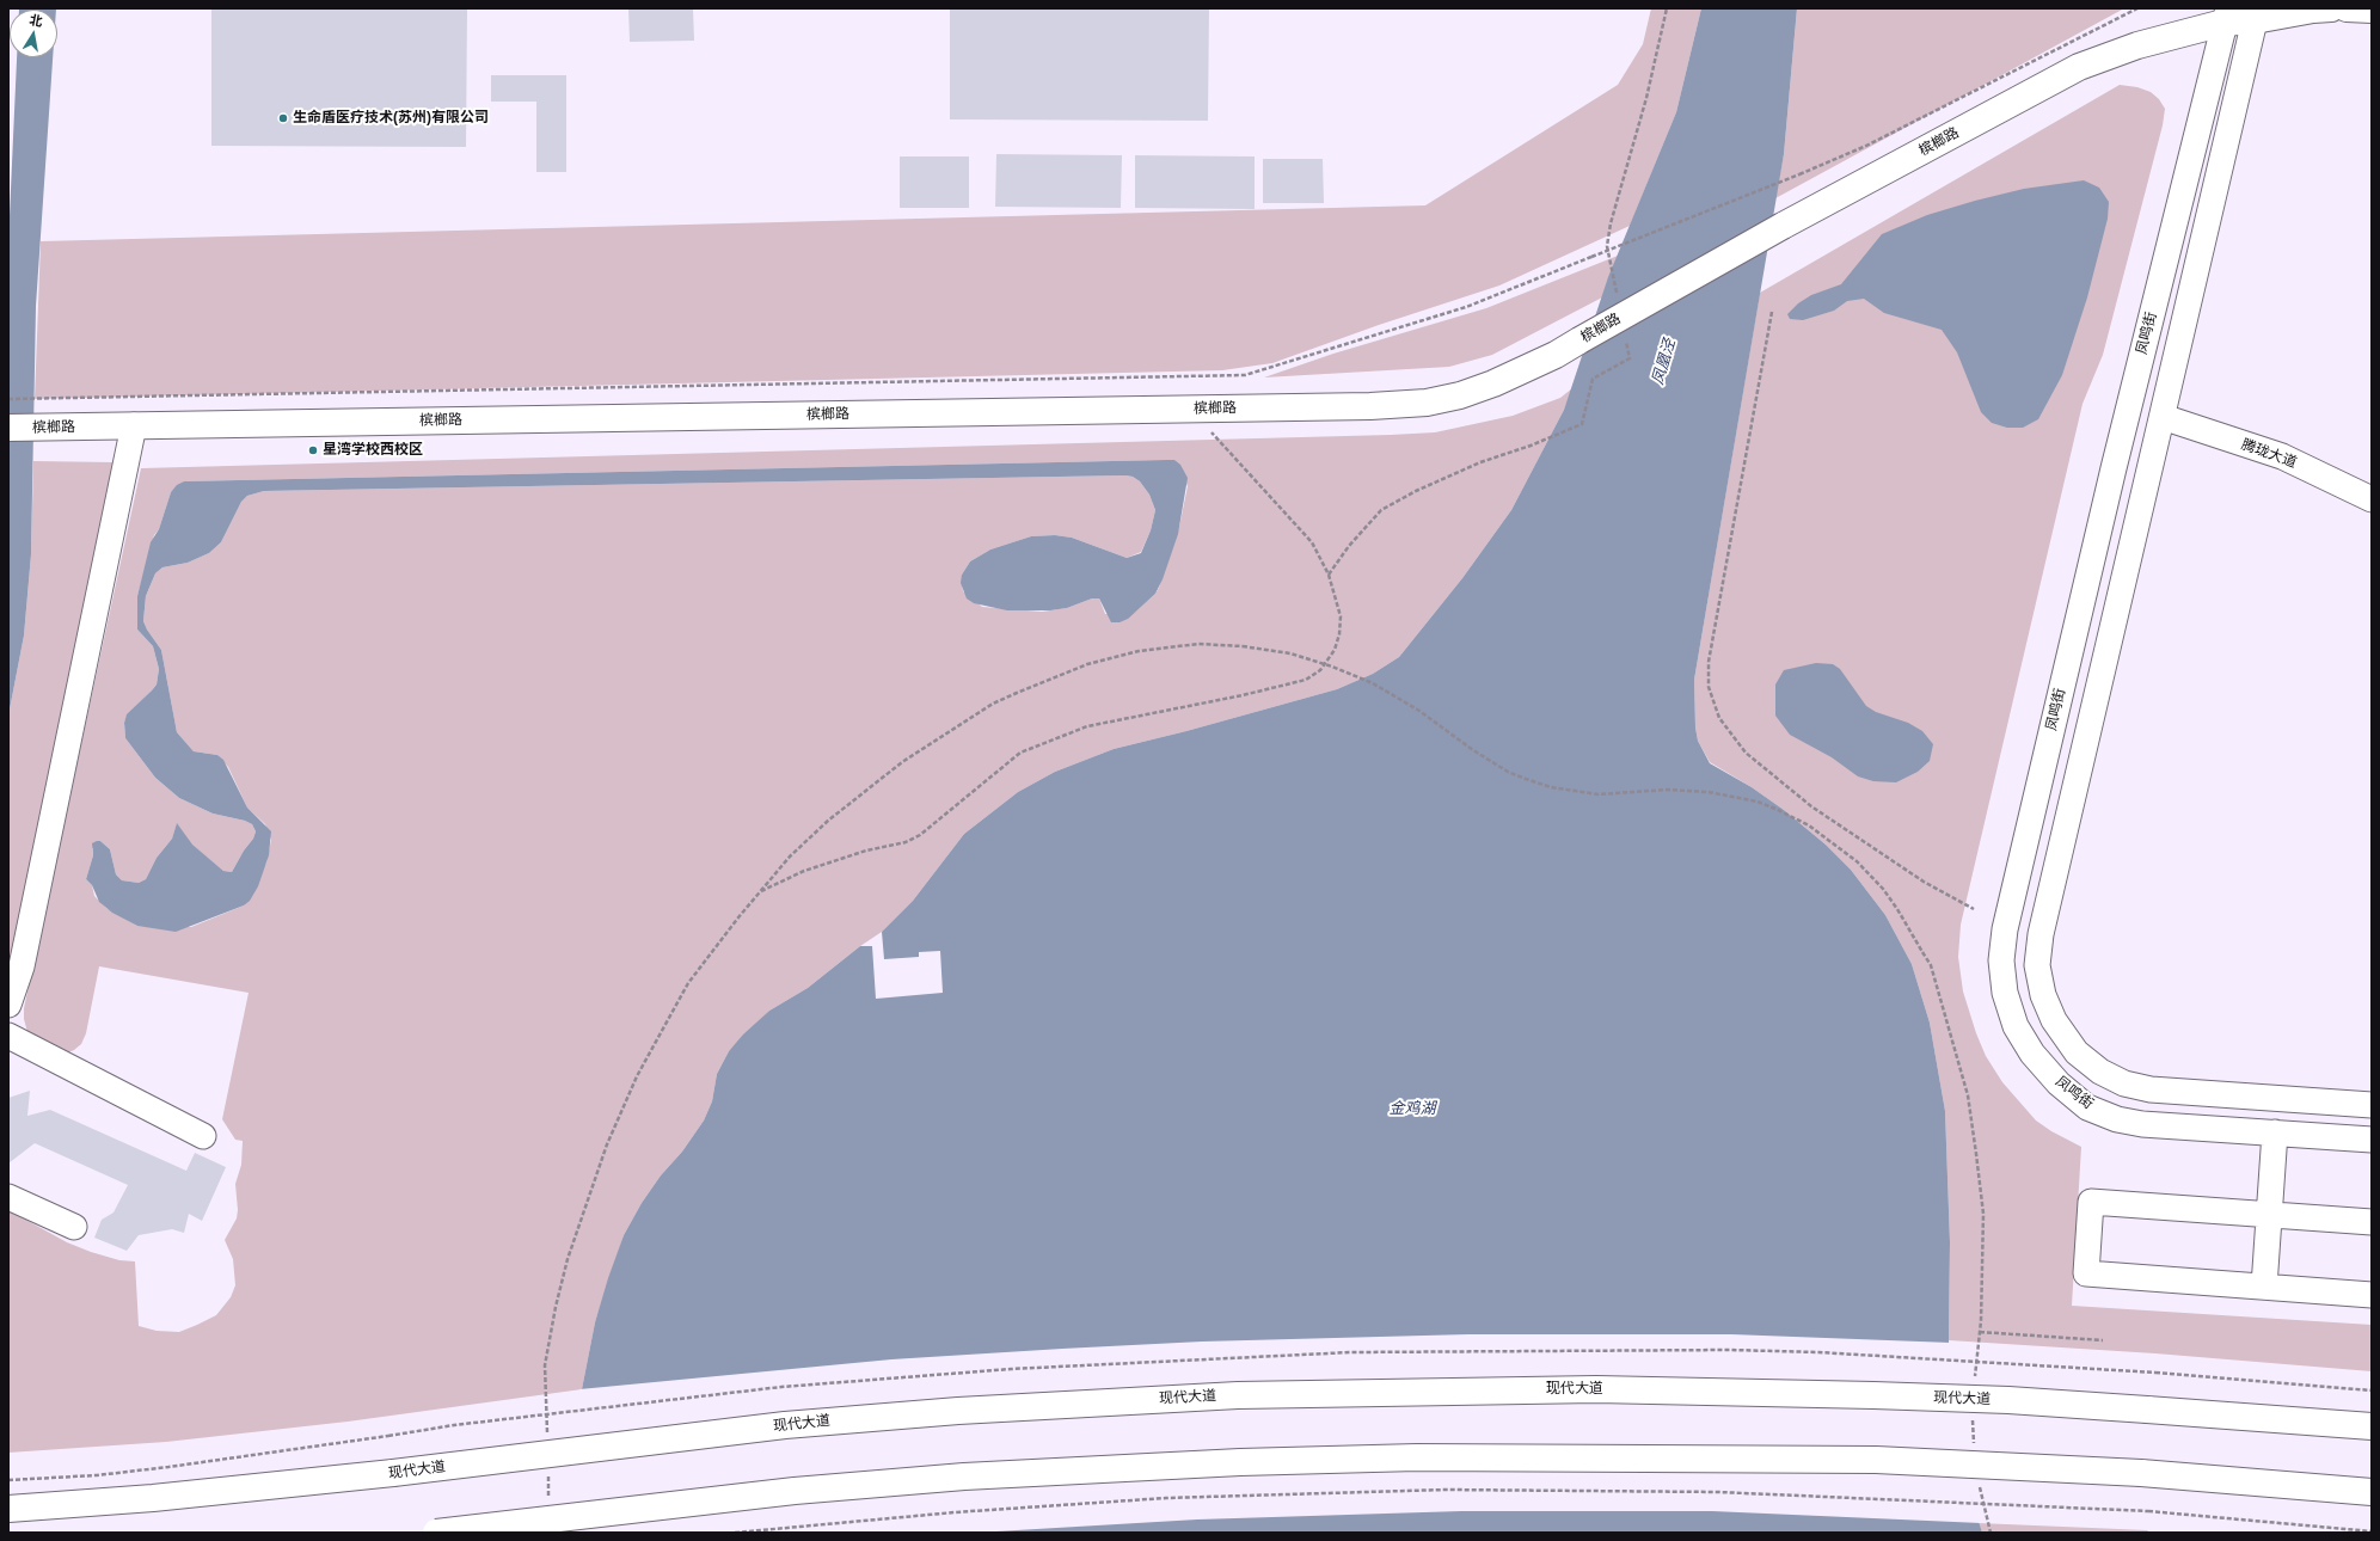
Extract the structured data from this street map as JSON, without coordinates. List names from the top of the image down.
{
  "streets": {
    "main road": ["槟榔路", "现代大道"],
    "street": ["凤鸣街", "腾珑大道"]
  },
  "crossings": [
    ["槟榔路", "凤鸣街"]
  ],
  "water": ["凤凰泾", "金鸡湖"],
  "places": ["生命盾医疗技术(苏州)有限公司", "星湾学校西校区"],
  "north": "top"
}
